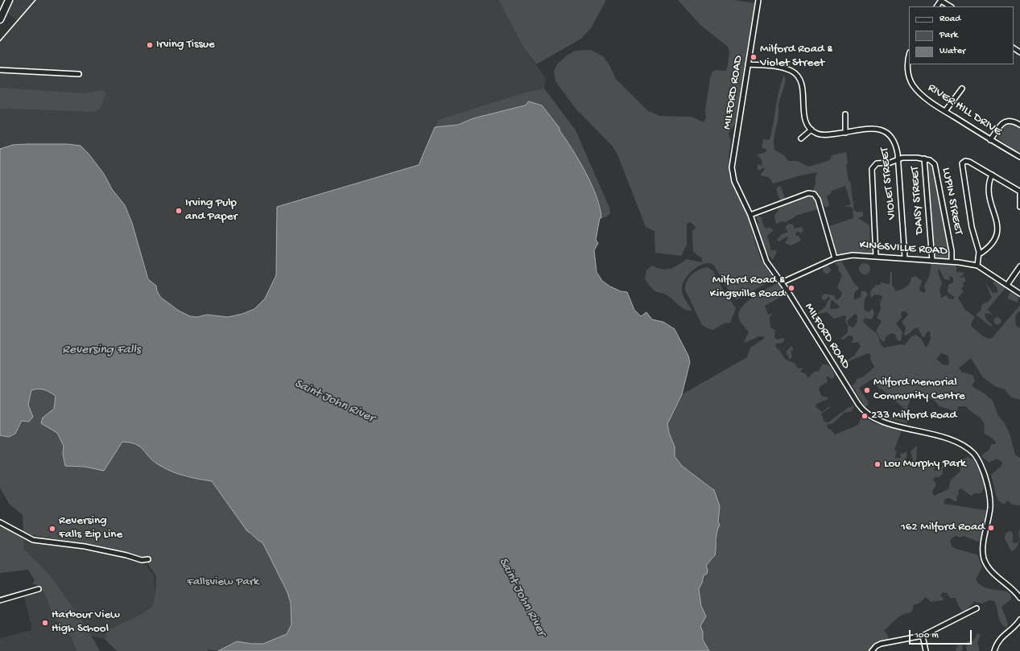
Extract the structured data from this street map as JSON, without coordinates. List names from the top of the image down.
{
  "streets": {
    "street": [
      "MILFORD ROAD",
      "RIVER HILL DRIVE",
      "VIOLET STREET",
      "DAISY STREET",
      "LUPIN STREET",
      "KINGSVILLE ROAD"
    ]
  },
  "crossings": [
    ["MILFORD ROAD", "KINGSVILLE ROAD"],
    ["VIOLET STREET", "LUPIN STREET"],
    ["VIOLET STREET", "KINGSVILLE ROAD"],
    ["DAISY STREET", "LUPIN STREET"],
    ["DAISY STREET", "KINGSVILLE ROAD"],
    ["LUPIN STREET", "KINGSVILLE ROAD"]
  ],
  "water": ["Reversing Falls", "Saint John River"],
  "parks": ["Fallsview Park"],
  "places": [
    "Irving Tissue",
    "Milford Road & Violet Street",
    "Irving Pulp and Paper",
    "Milford Road & Kingsville Road",
    "Milford Memorial Community Centre",
    "233 Milford Road",
    "Lou Murphy Park",
    "162 Milford Road",
    "Reversing Falls Zip Line",
    "Harbour View High School"
  ],
  "legend": ["Road", "Park", "Water"],
  "scale_bar": "100 m"
}
